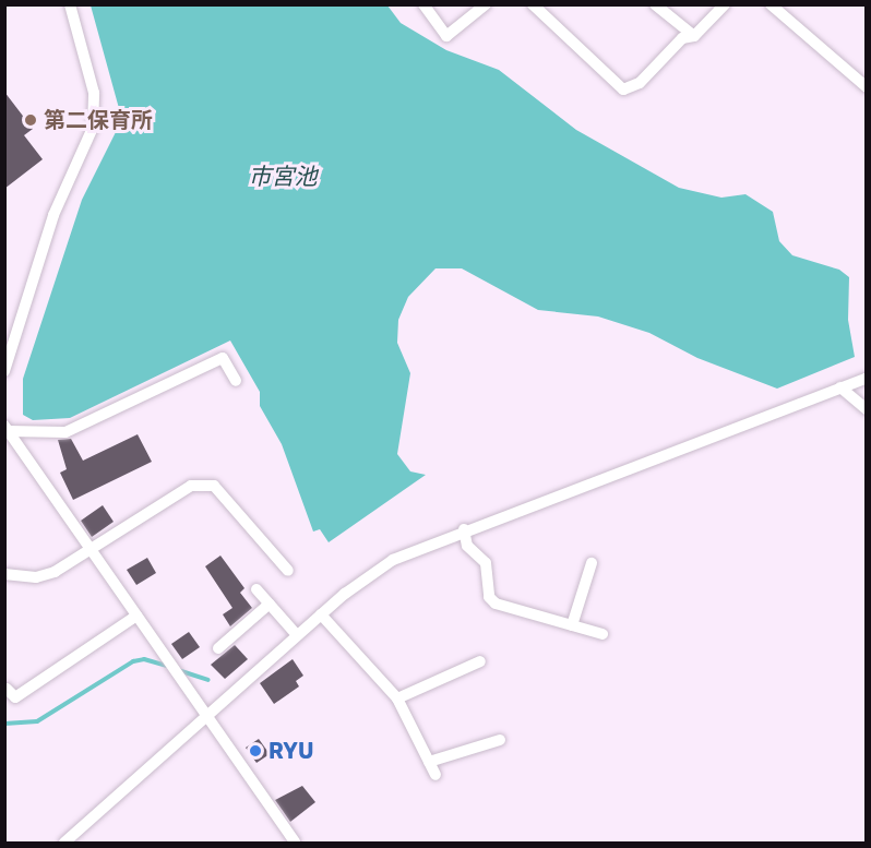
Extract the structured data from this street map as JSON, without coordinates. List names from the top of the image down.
{
  "water": ["市宮池"],
  "places": ["第二保育所", "RYU"]
}
